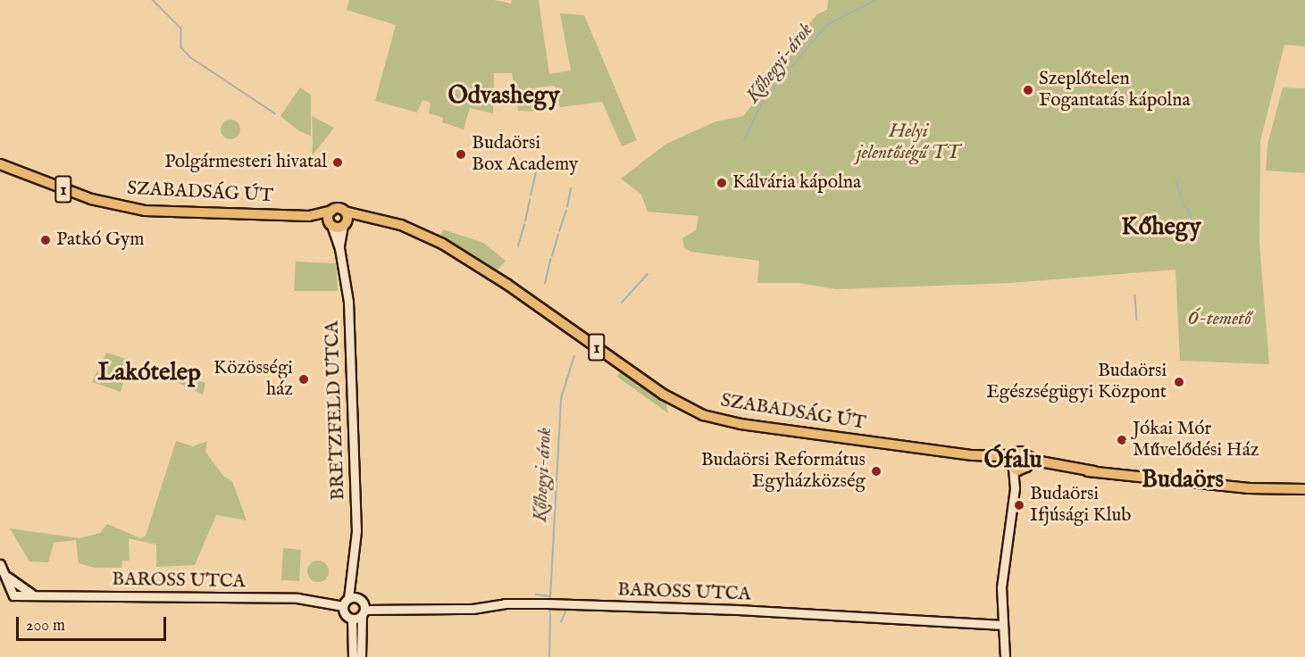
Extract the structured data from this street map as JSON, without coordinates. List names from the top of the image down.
{
  "streets": {
    "main road": ["1", "SZABADSÁG ÚT"],
    "street": ["BRETZFELD UTCA", "BAROSS UTCA"]
  },
  "crossings": [
    ["1", "SZABADSÁG ÚT"],
    ["1", "BRETZFELD UTCA"],
    ["SZABADSÁG ÚT", "BRETZFELD UTCA"]
  ],
  "districts": [
    "Odvashegy",
    "Kőhegy",
    "Lakótelep",
    "Ófalu",
    "Budaörs"
  ],
  "water": ["Kőhegyi-árok"],
  "parks": ["Helyi jelentőségű TT", "Ó-temető"],
  "places": [
    "Szeplőtelen Fogantatás kápolna",
    "Budaörsi Box Academy",
    "Polgármesteri hivatal",
    "Kálvária kápolna",
    "Patkó Gym",
    "Közösségi ház",
    "Budaörsi Egészségügyi Központ",
    "Jókai Mór Művelődési Ház",
    "Budaörsi Református Egyházközség",
    "Budaörsi Ifjúsági Klub"
  ],
  "scale_bar": "200 m"
}
